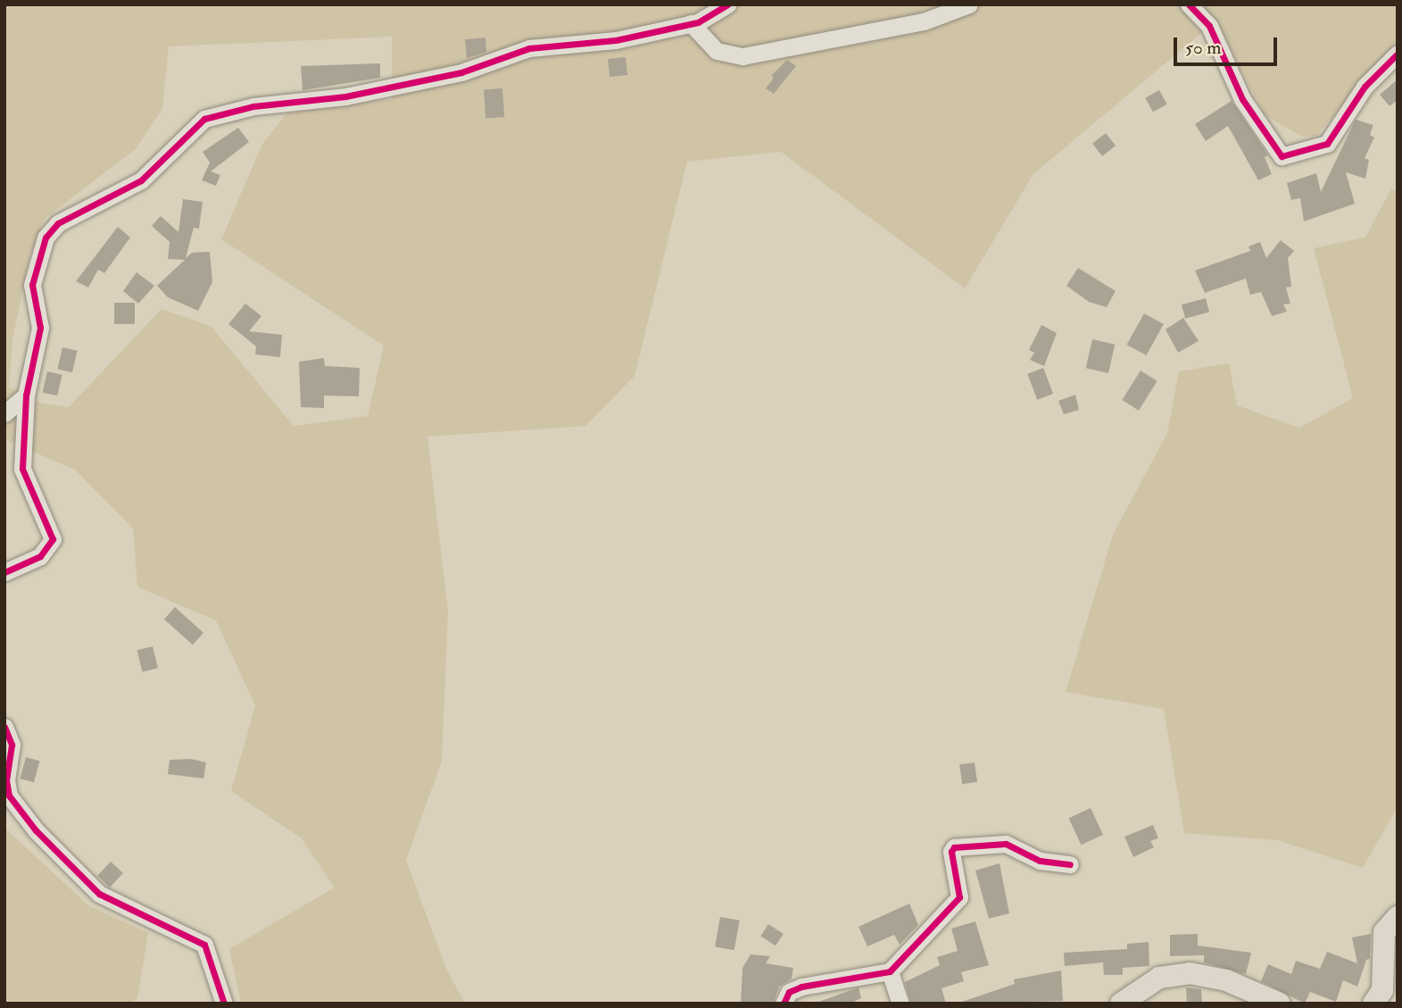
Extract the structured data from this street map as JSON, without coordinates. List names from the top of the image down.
{
  "scale_bar": "50 m"
}
